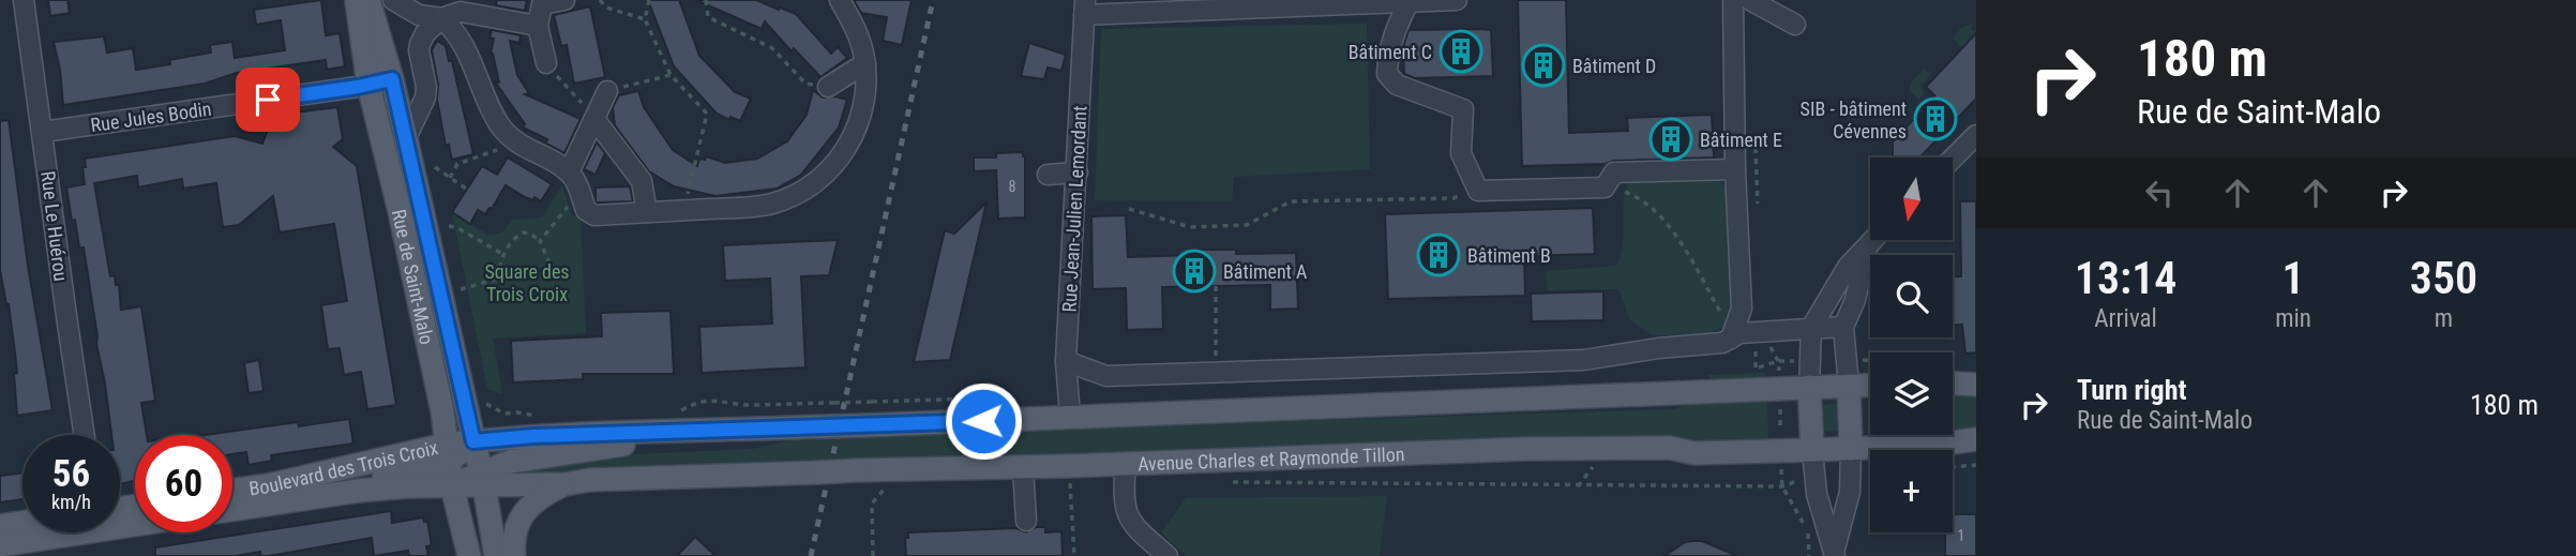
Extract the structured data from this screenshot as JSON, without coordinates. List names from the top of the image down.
{
  "streets": {
    "main road": ["Rue de Saint-Malo", "Avenue Charles et Raymonde Tillon", "Boulevard des Trois Croix"],
    "street": ["Rue Jules Bodin", "Rue Jean-Julien Lemordant", "Rue Le Huérou"]
  },
  "crossings": [
    ["Rue Jules Bodin", "Rue Le Huérou"],
    ["Rue Jules Bodin", "Rue de Saint-Malo"],
    ["Rue Jean-Julien Lemordant", "Avenue Charles et Raymonde Tillon"],
    ["Rue de Saint-Malo", "Avenue Charles et Raymonde Tillon"],
    ["Rue de Saint-Malo", "Boulevard des Trois Croix"],
    ["Avenue Charles et Raymonde Tillon", "Boulevard des Trois Croix"]
  ],
  "parks": ["Square des Trois Croix"],
  "places": {
    "building": [
      "Bâtiment C",
      "Bâtiment D",
      "SIB - bâtiment Cévennes",
      "Bâtiment E",
      "Bâtiment B",
      "Bâtiment A"
    ]
  },
  "house_numbers": ["8", "1"],
  "north": "bottom",
  "page": {
    "turn": ["180 m", "Rue de Saint-Malo"],
    "map_buttons": "+",
    "eta": [
      "13:14",
      "Arrival",
      "1",
      "min",
      "350",
      "m"
    ],
    "list": [
      {
        "name": "Turn right",
        "note": "Rue de Saint-Malo",
        "value": "180 m"
      }
    ],
    "speed": "56 km/h",
    "limit": "60"
  }
}
